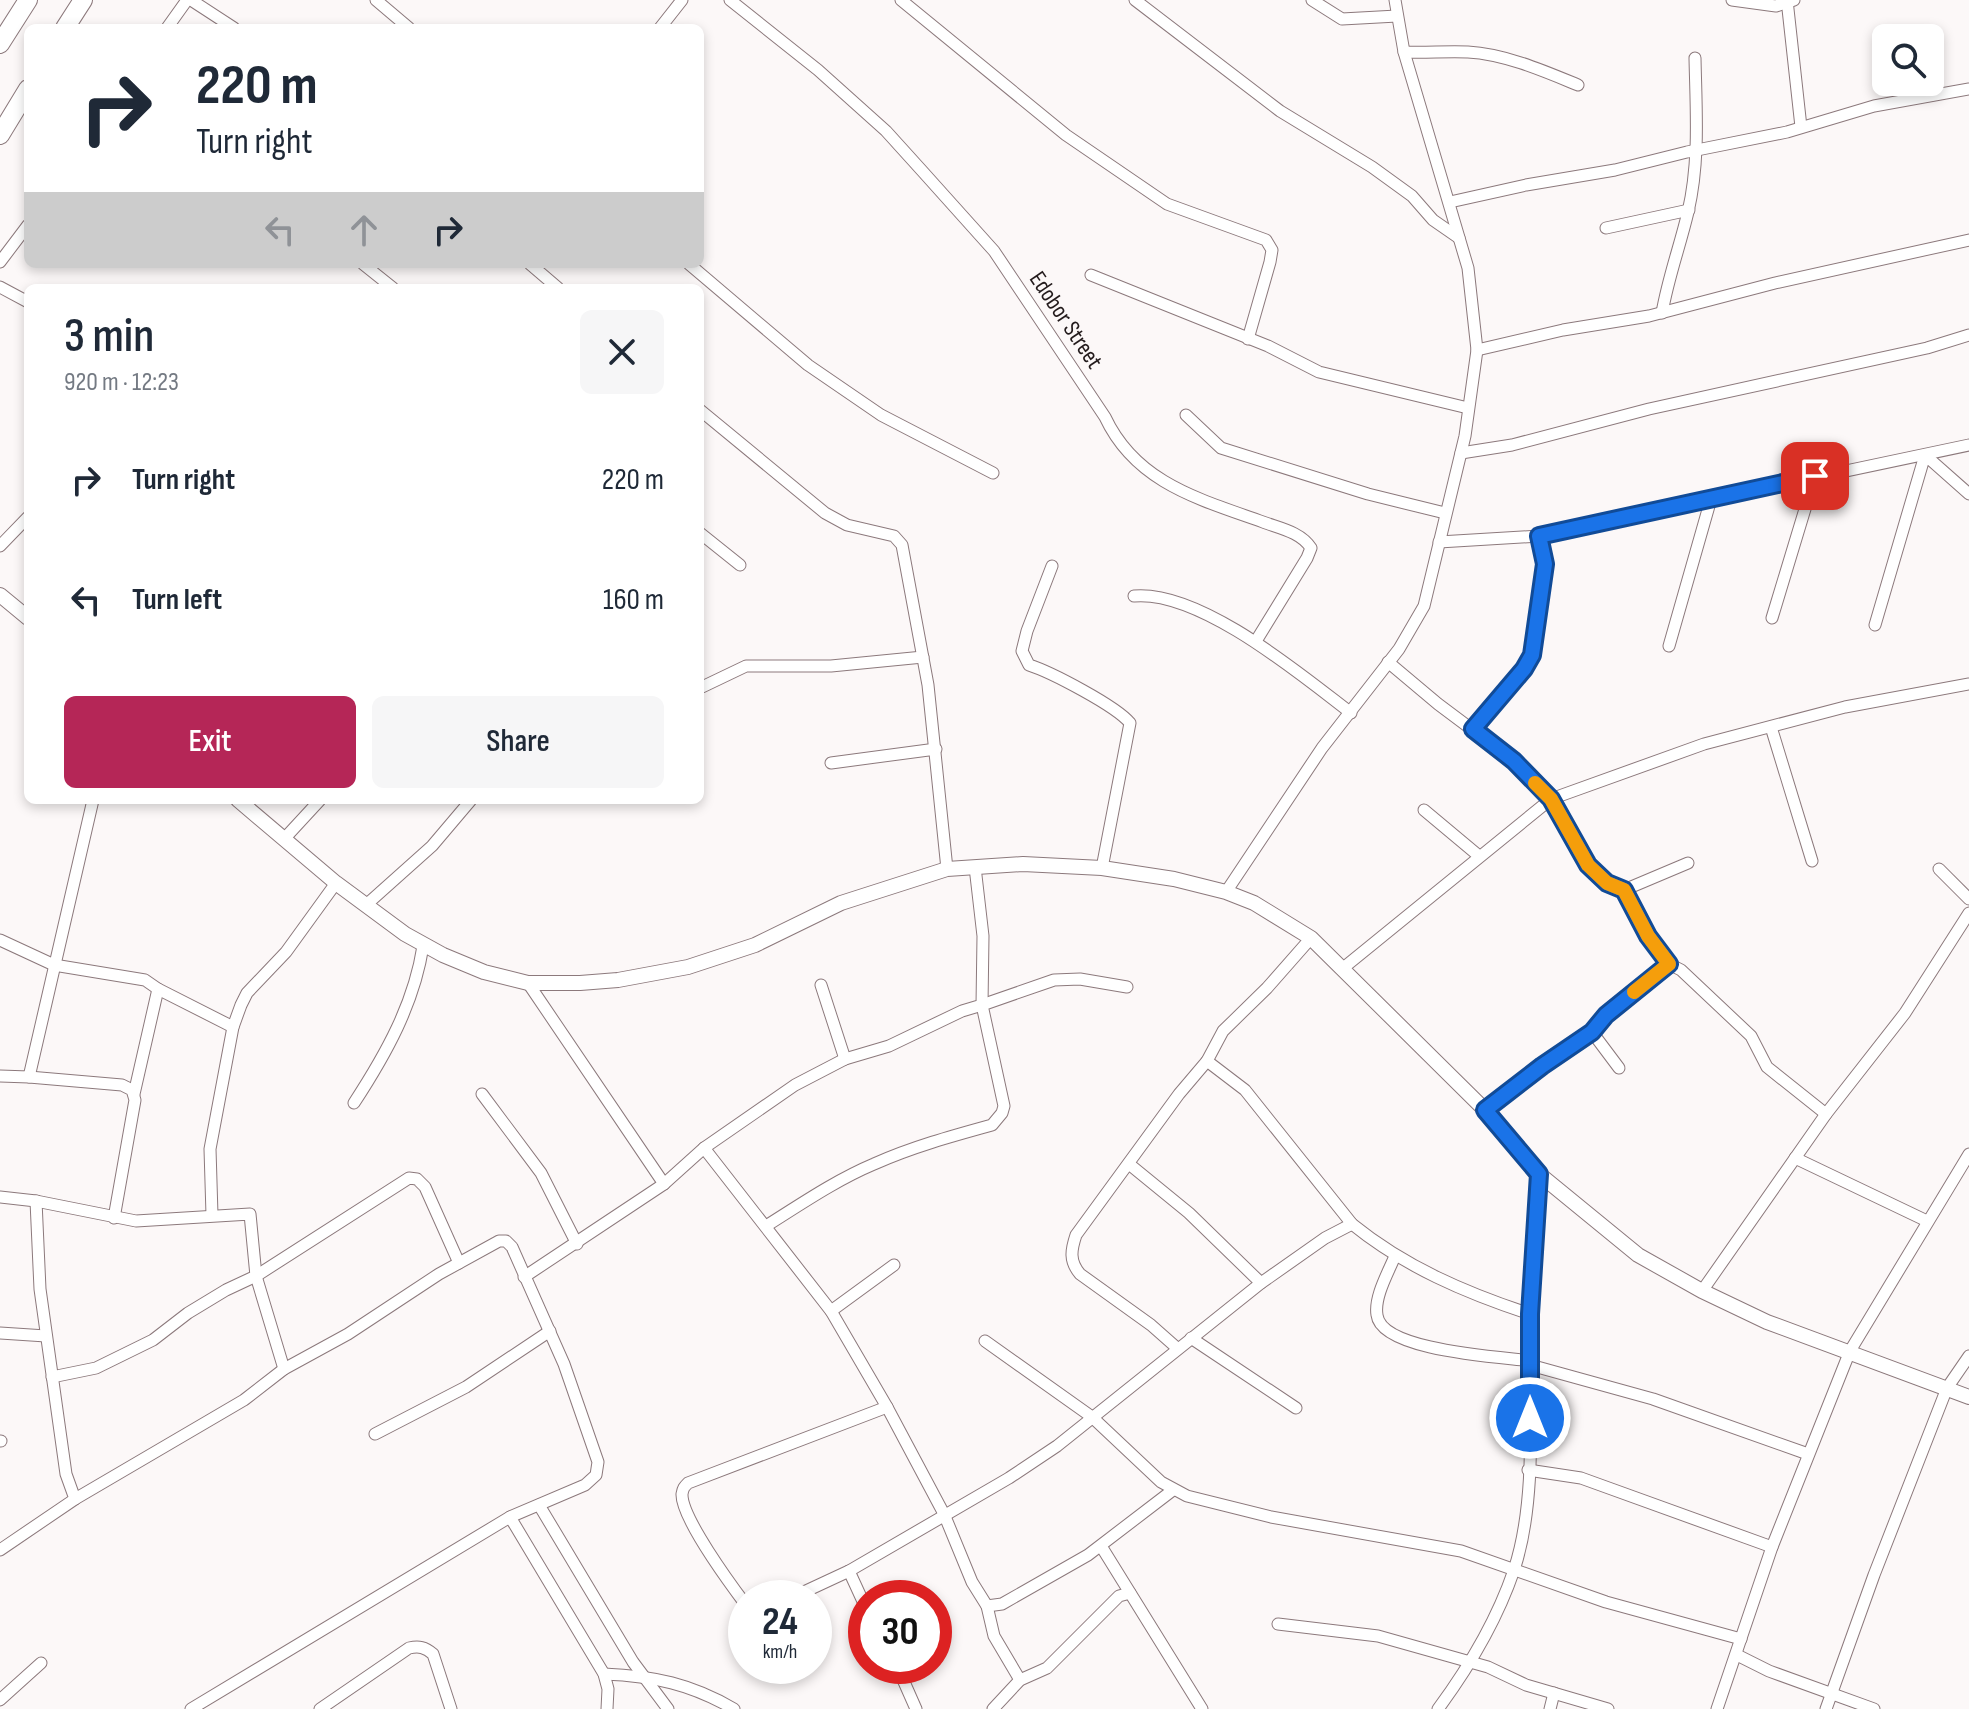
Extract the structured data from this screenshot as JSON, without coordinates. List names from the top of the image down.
{
  "streets": {
    "street": ["Edobor Street"]
  },
  "page": {
    "turn": ["220 m", "Turn right"],
    "heading": ["3 min", "920 m · 12:23"],
    "list": [
      {
        "name": "Turn right",
        "value": "220 m"
      },
      {
        "name": "Turn left",
        "value": "160 m"
      }
    ],
    "buttons": ["Exit", "Share"],
    "speed": "24 km/h",
    "limit": "30"
  }
}
